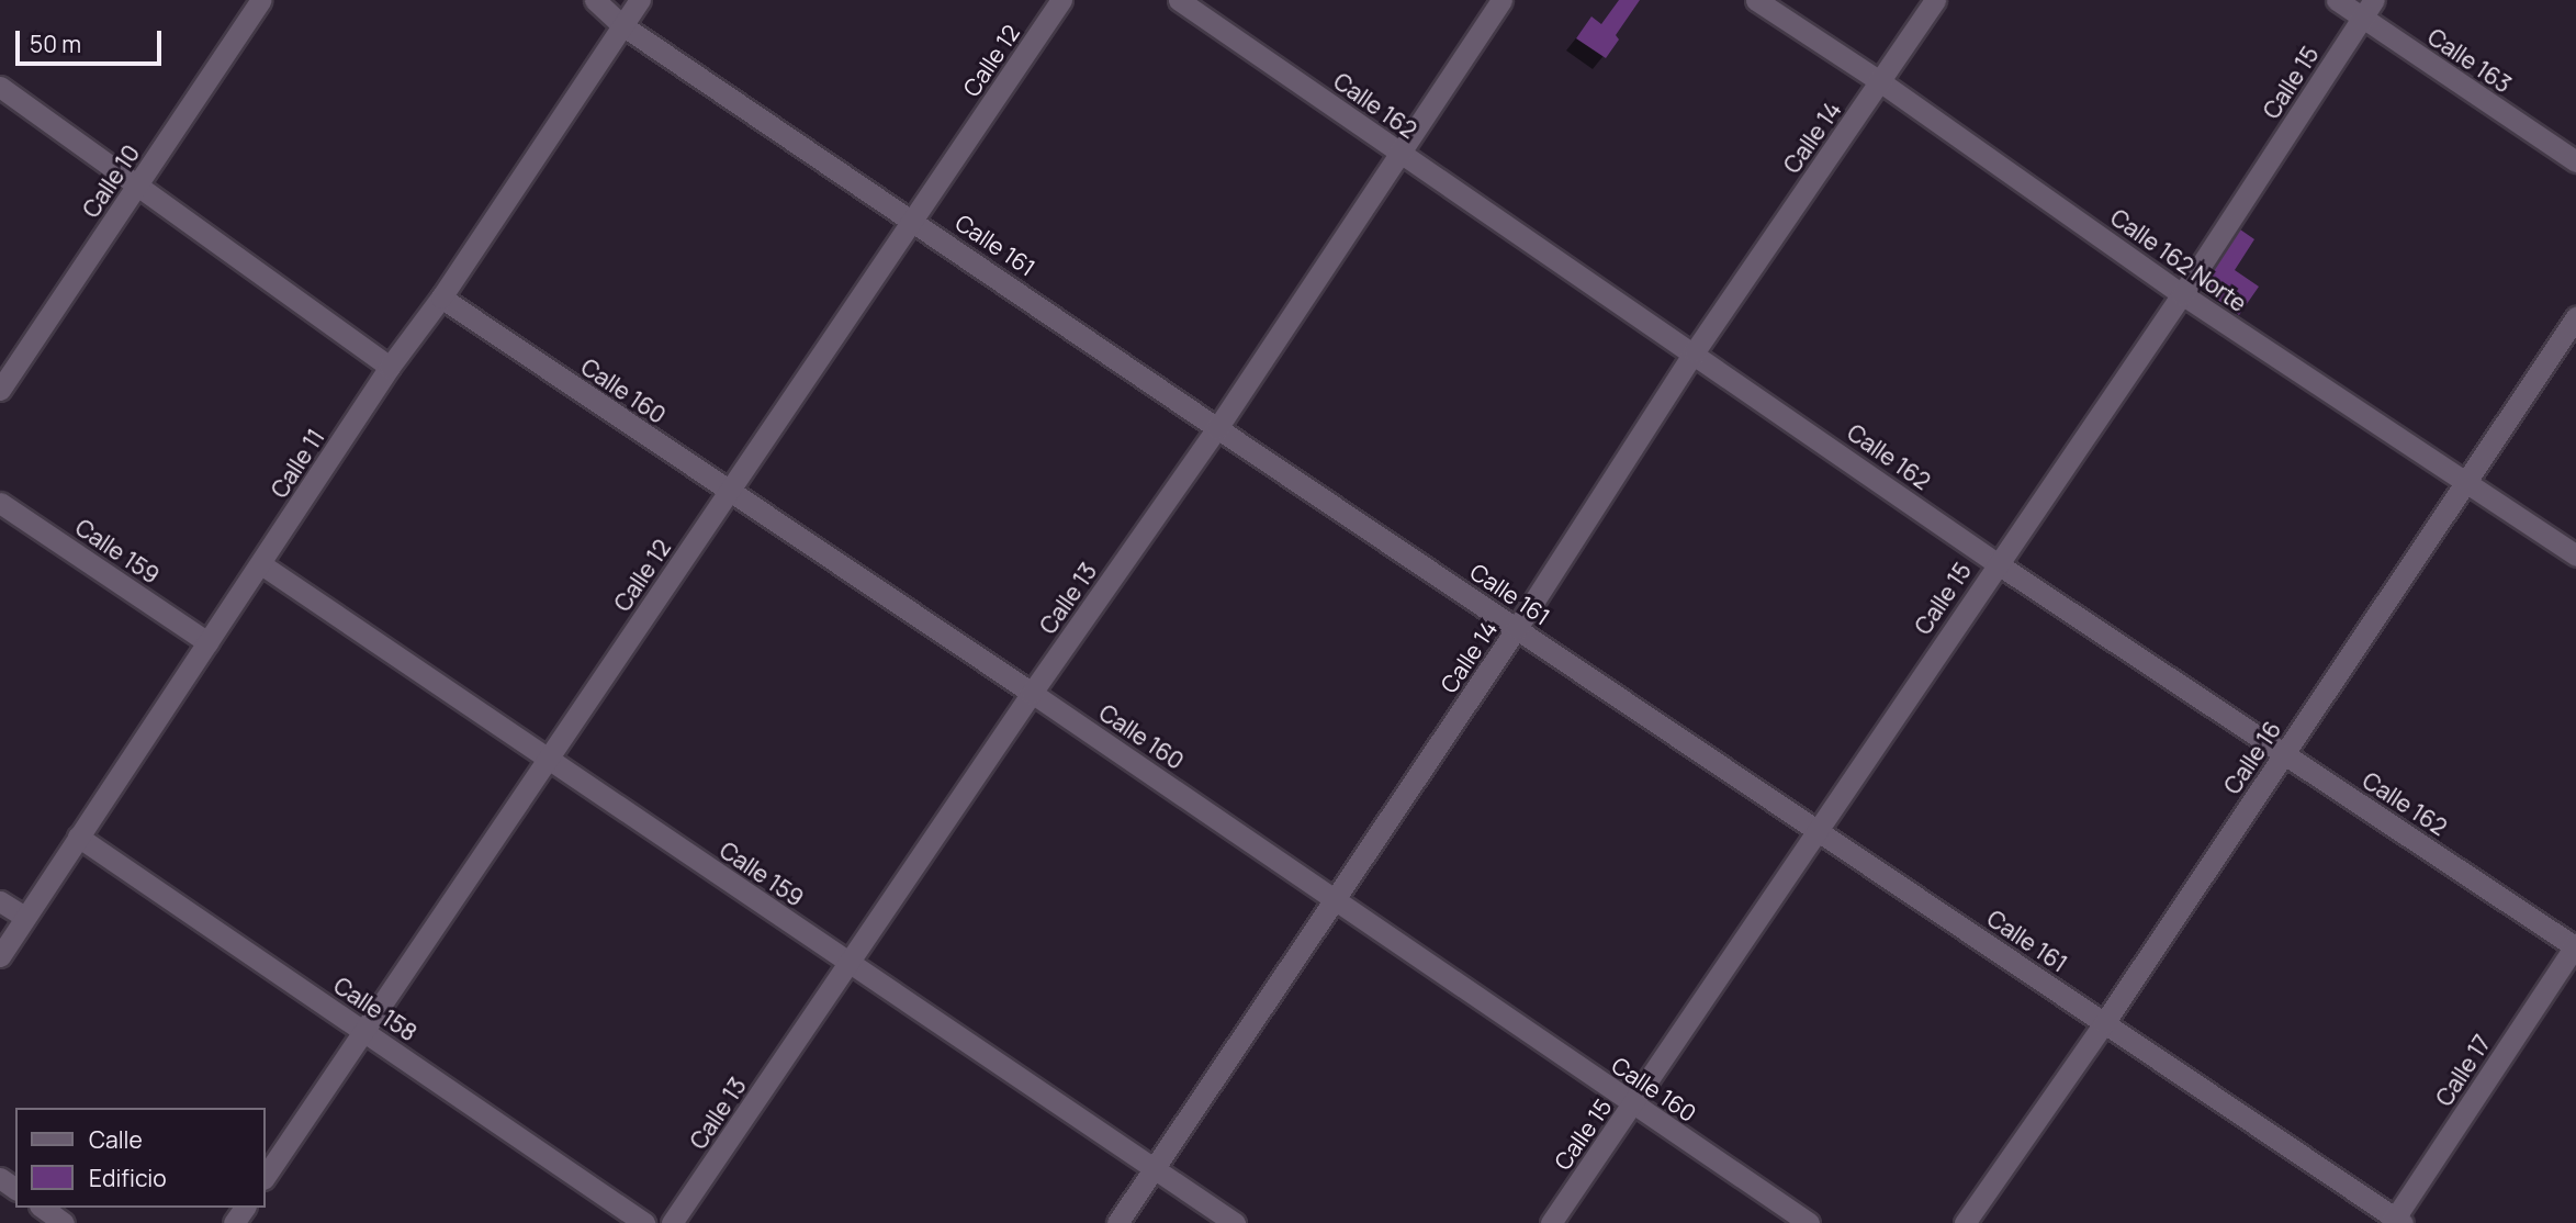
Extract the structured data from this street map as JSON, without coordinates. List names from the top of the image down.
{
  "streets": {
    "street": [
      "Calle 12",
      "Calle 163",
      "Calle 15",
      "Calle 162",
      "Calle 14",
      "Calle 10",
      "Calle 161",
      "Calle 162 Norte",
      "Calle 160",
      "Calle 11",
      "Calle 159",
      "Calle 13",
      "Calle 16",
      "Calle 158",
      "Calle 17"
    ]
  },
  "crossings": [
    ["Calle 12", "Calle 161"],
    ["Calle 12", "Calle 160"],
    ["Calle 12", "Calle 159"],
    ["Calle 12", "Calle 158"],
    ["Calle 163", "Calle 15"],
    ["Calle 15", "Calle 162"],
    ["Calle 15", "Calle 161"],
    ["Calle 15", "Calle 162 Norte"],
    ["Calle 15", "Calle 160"],
    ["Calle 162", "Calle 14"],
    ["Calle 162", "Calle 13"],
    ["Calle 162", "Calle 16"],
    ["Calle 162", "Calle 17"],
    ["Calle 14", "Calle 161"],
    ["Calle 14", "Calle 162 Norte"],
    ["Calle 14", "Calle 160"],
    ["Calle 14", "Calle 159"],
    ["Calle 161", "Calle 11"],
    ["Calle 161", "Calle 13"],
    ["Calle 161", "Calle 16"],
    ["Calle 161", "Calle 17"],
    ["Calle 162 Norte", "Calle 16"],
    ["Calle 160", "Calle 11"],
    ["Calle 160", "Calle 13"],
    ["Calle 11", "Calle 159"],
    ["Calle 11", "Calle 158"],
    ["Calle 159", "Calle 13"]
  ],
  "legend": ["Calle", "Edificio"],
  "scale_bar": "50 m"
}
